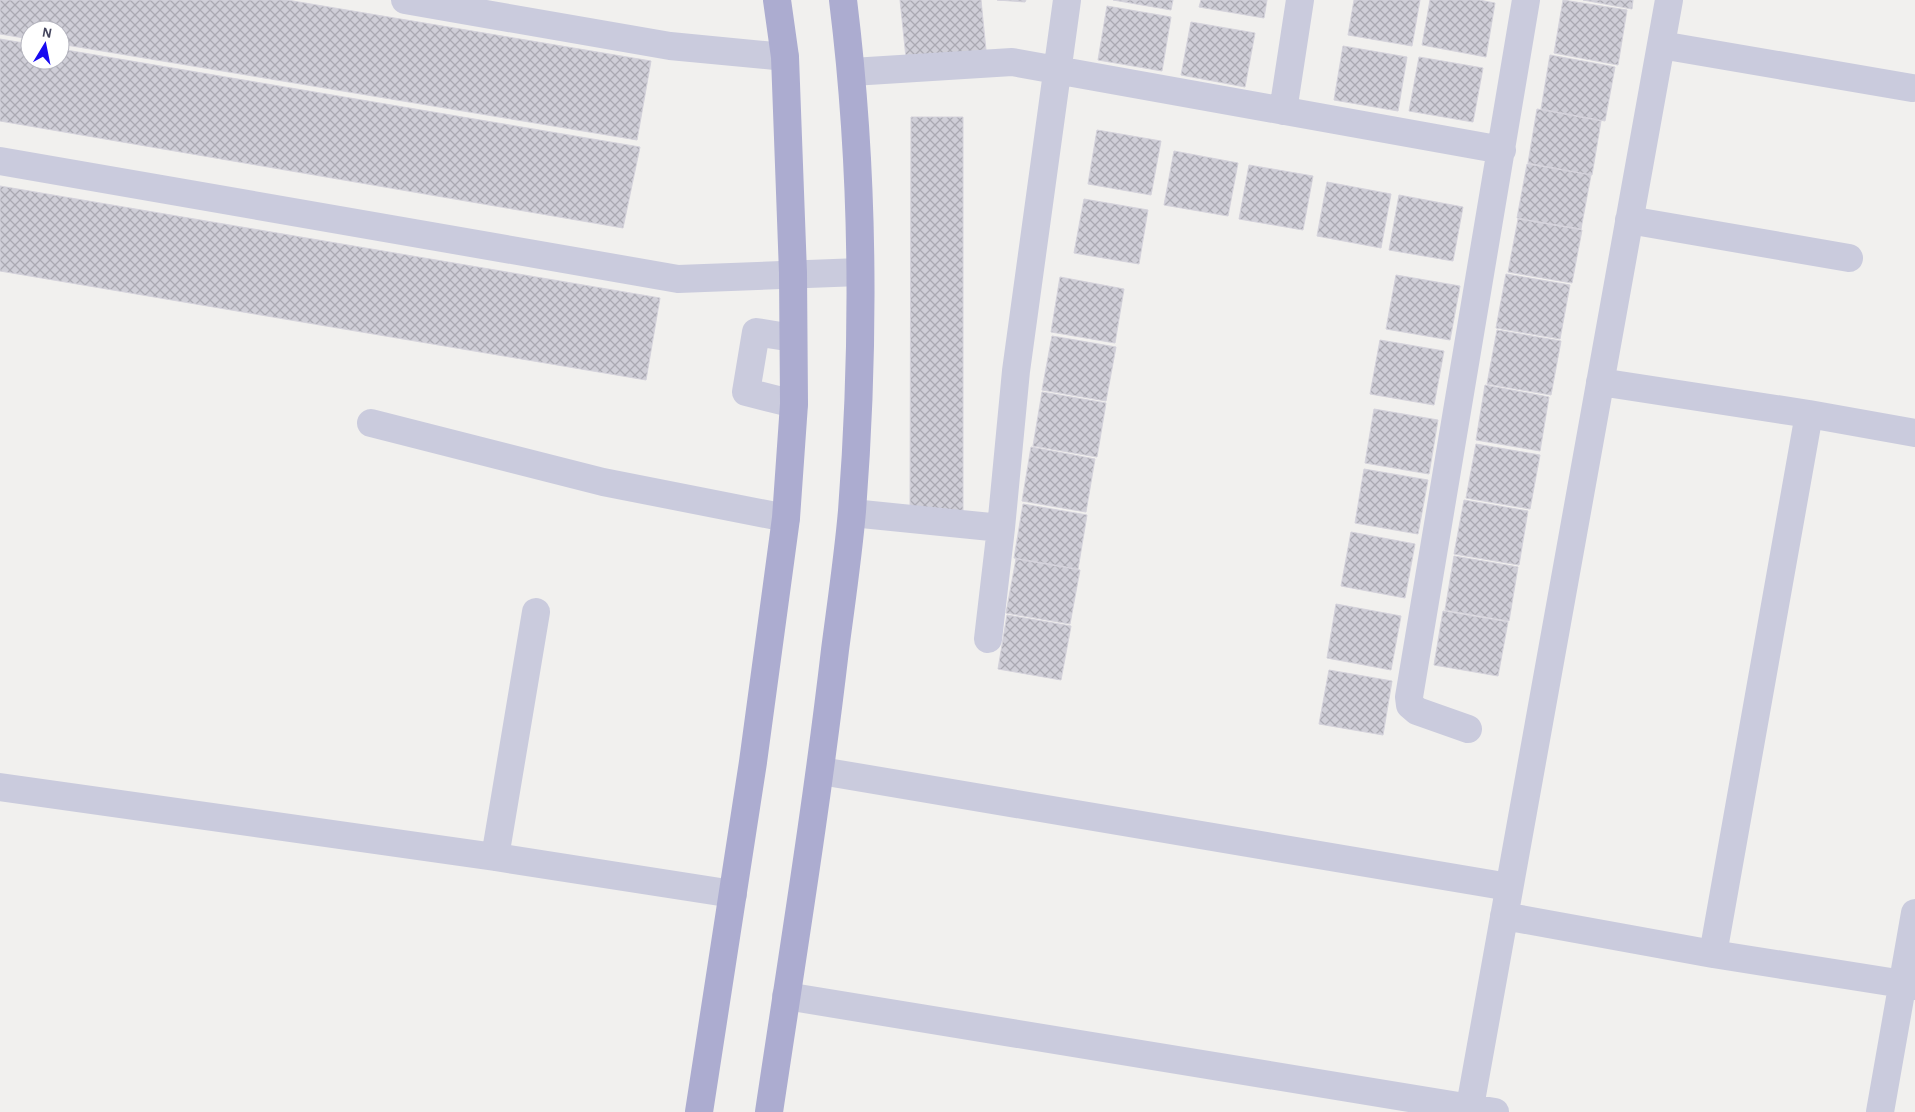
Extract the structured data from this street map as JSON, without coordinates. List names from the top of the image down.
{
  "north": "top"
}
